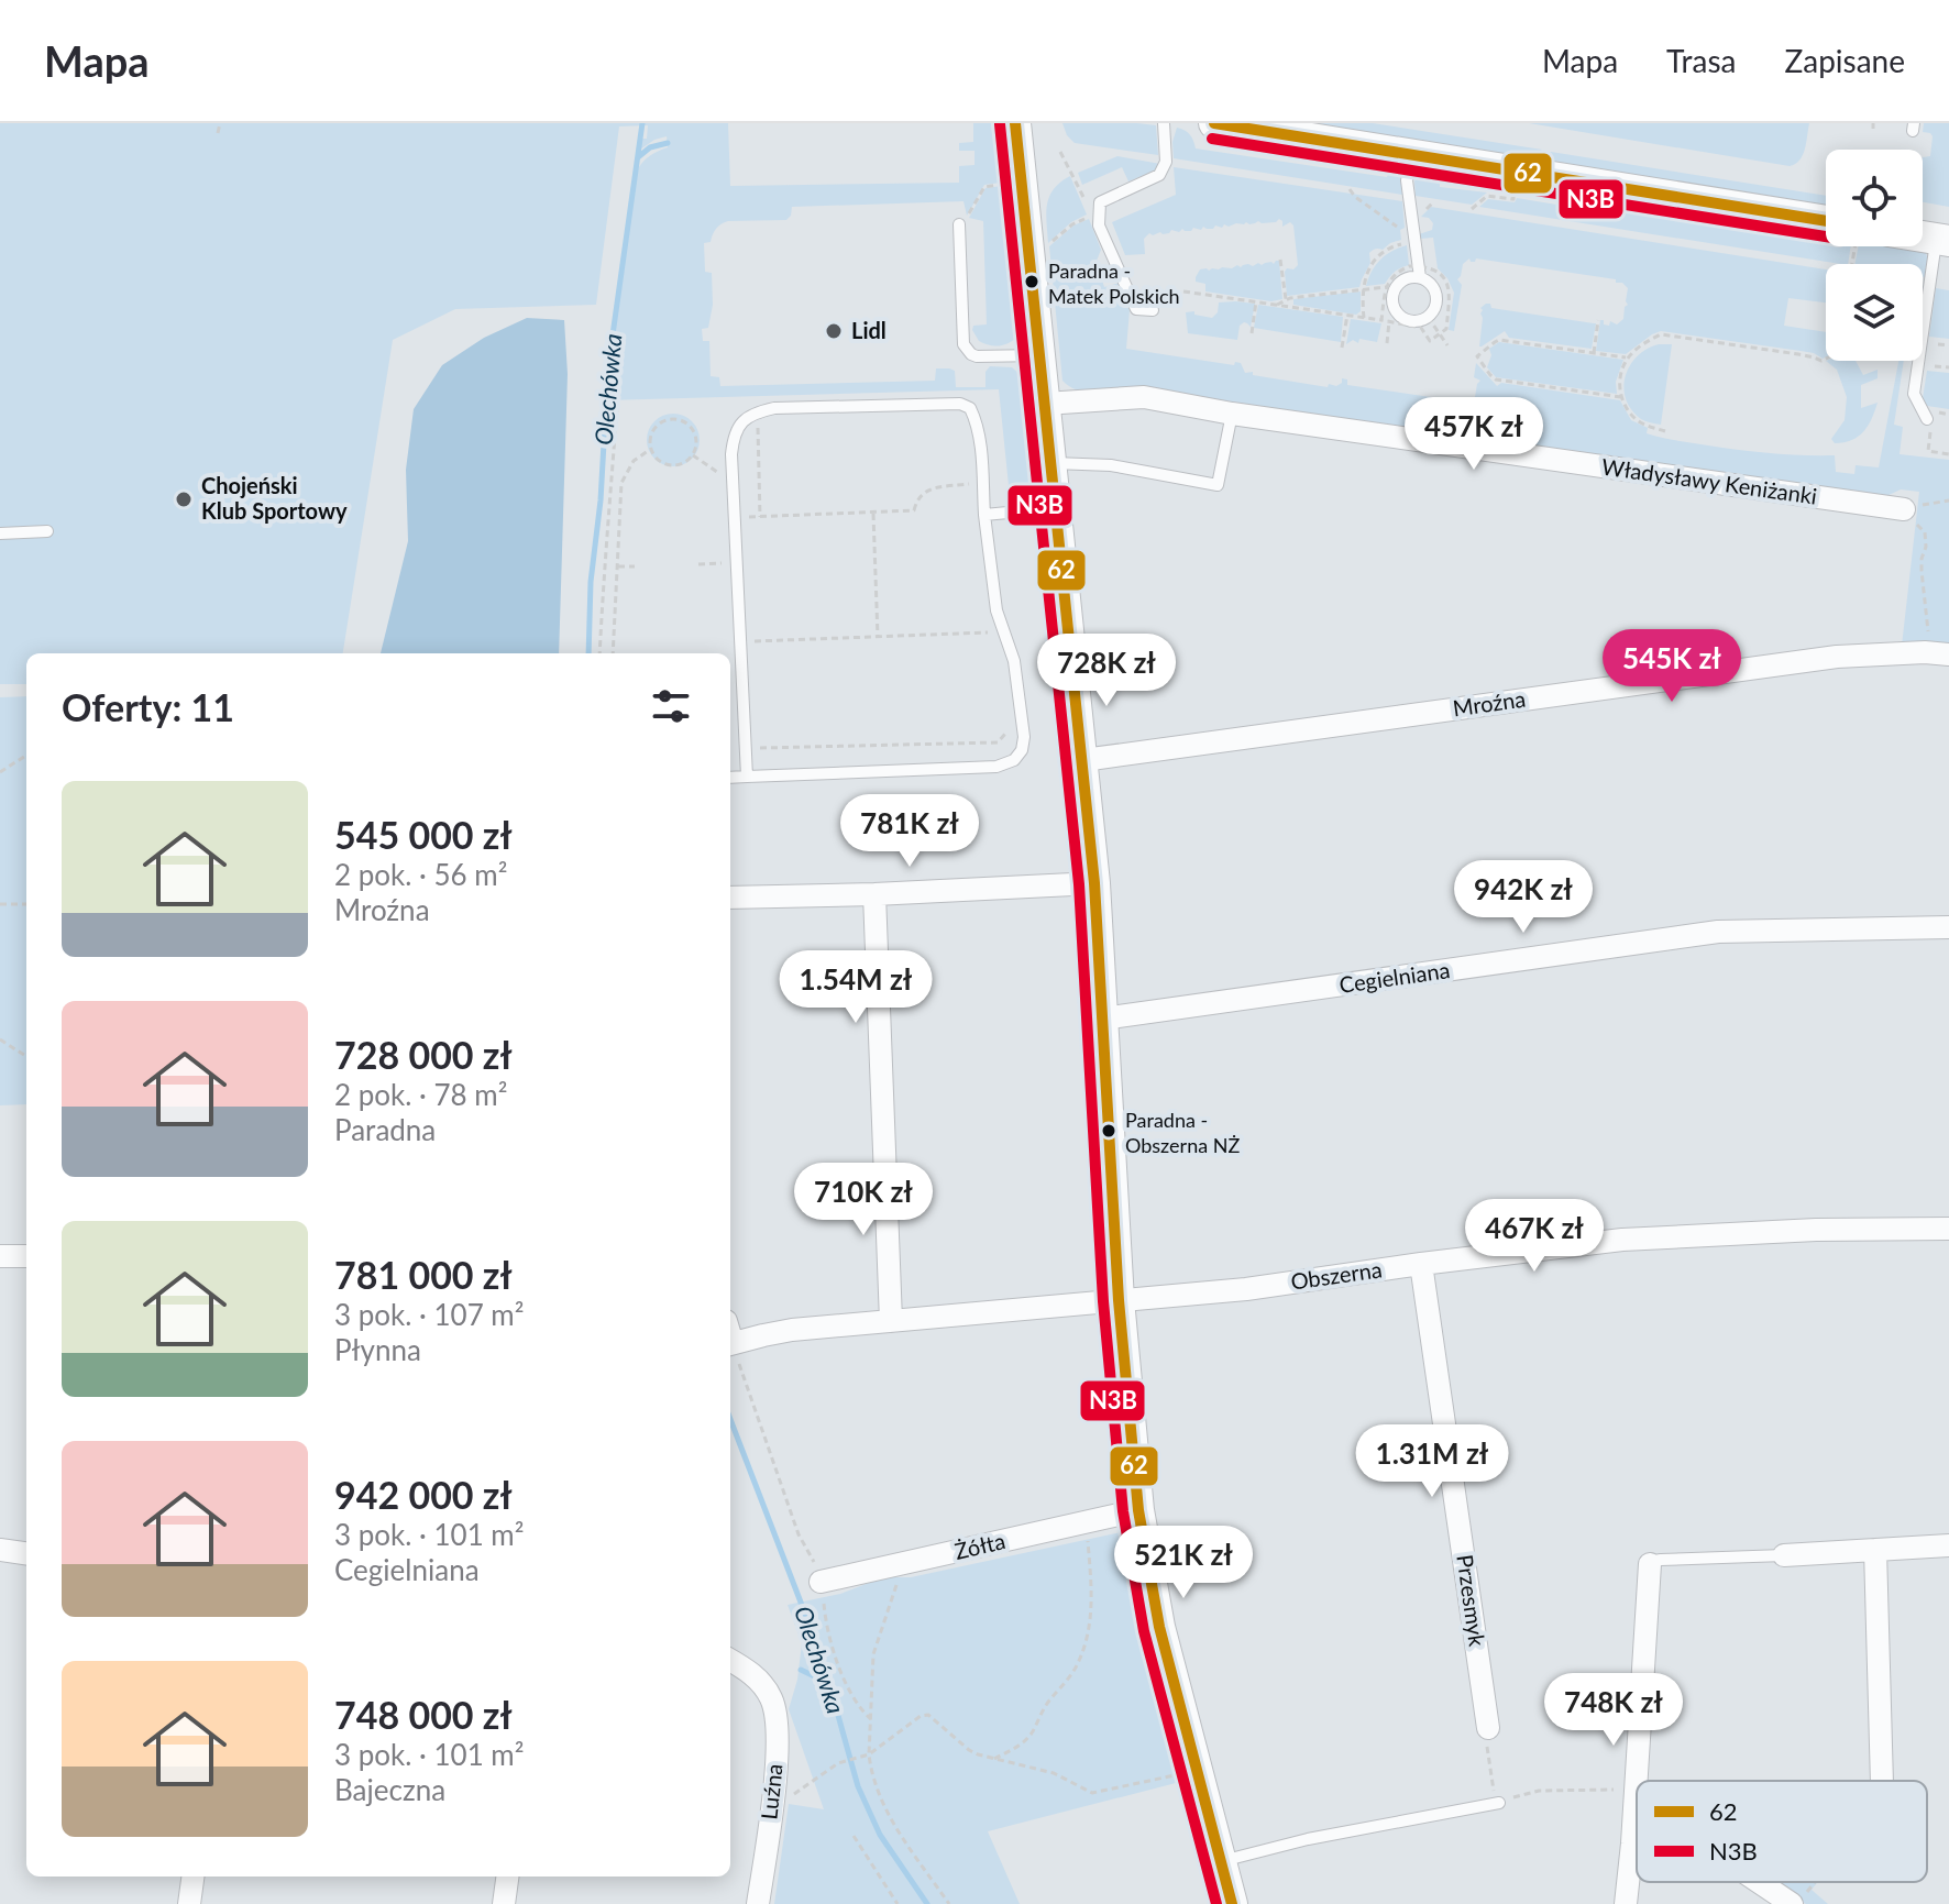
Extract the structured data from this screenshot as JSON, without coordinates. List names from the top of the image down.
{
  "streets": {
    "street": [
      "Władysławy Keniżanki",
      "Mroźna",
      "Cegielniana",
      "Obszerna",
      "Żółta",
      "Przesmyk",
      "Luźna"
    ]
  },
  "crossings": [
    ["Obszerna", "Przesmyk"]
  ],
  "water": ["Olechówka"],
  "places": [
    "Paradna - Matek Polskich",
    "Lidl",
    "Chojeński Klub Sportowy",
    "Paradna - Obszerna NŻ"
  ],
  "lines": ["transit line 62", "transit line N3B"],
  "legend": ["62", "N3B"],
  "page": {
    "header": "Mapa",
    "nav": ["Mapa", "Trasa", "Zapisane"],
    "price": [
      "457K zł",
      "545K zł",
      "728K zł",
      "781K zł",
      "942K zł",
      "1.54M zł",
      "710K zł",
      "467K zł",
      "1.31M zł",
      "521K zł",
      "748K zł"
    ],
    "heading": "Oferty: 11",
    "list": [
      {
        "name": "545 000 zł",
        "note": "2 pok. · 56 m² · Mroźna"
      },
      {
        "name": "728 000 zł",
        "note": "2 pok. · 78 m² · Paradna"
      },
      {
        "name": "781 000 zł",
        "note": "3 pok. · 107 m² · Płynna"
      },
      {
        "name": "942 000 zł",
        "note": "3 pok. · 101 m² · Cegielniana"
      },
      {
        "name": "748 000 zł",
        "note": "3 pok. · 101 m² · Bajeczna"
      }
    ]
  }
}
